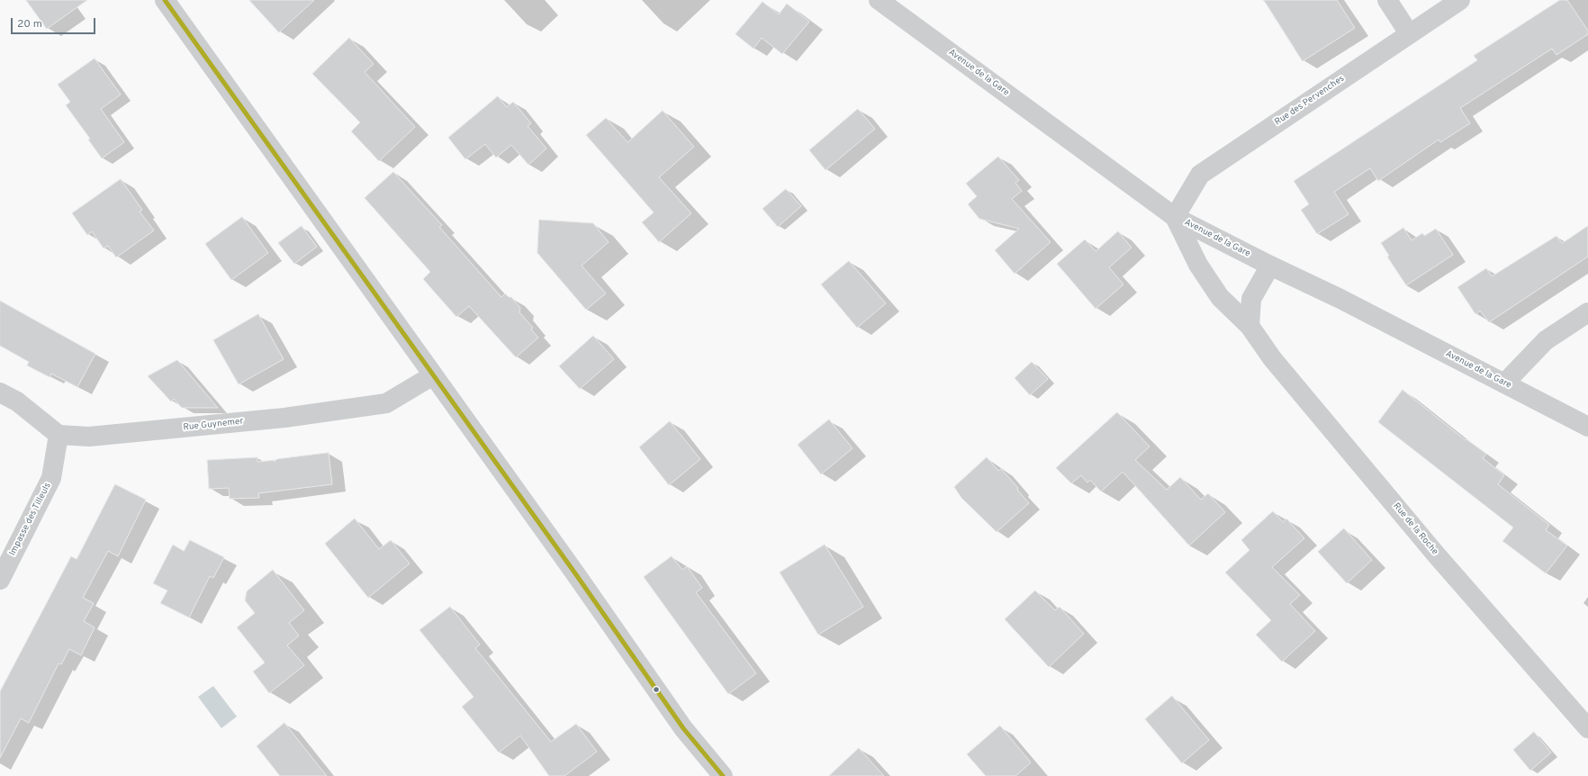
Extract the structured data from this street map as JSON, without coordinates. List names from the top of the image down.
{
  "streets": {
    "street": [
      "Avenue de la Gare",
      "Rue des Pervenches",
      "Rue Guynemer",
      "Impasse des Tilleuls",
      "Rue de la Roche"
    ]
  },
  "crossings": [
    ["Avenue de la Gare", "Rue des Pervenches"],
    ["Avenue de la Gare", "Rue de la Roche"],
    ["Rue des Pervenches", "Rue de la Roche"],
    ["Rue Guynemer", "Impasse des Tilleuls"]
  ],
  "scale_bar": "20 m"
}
